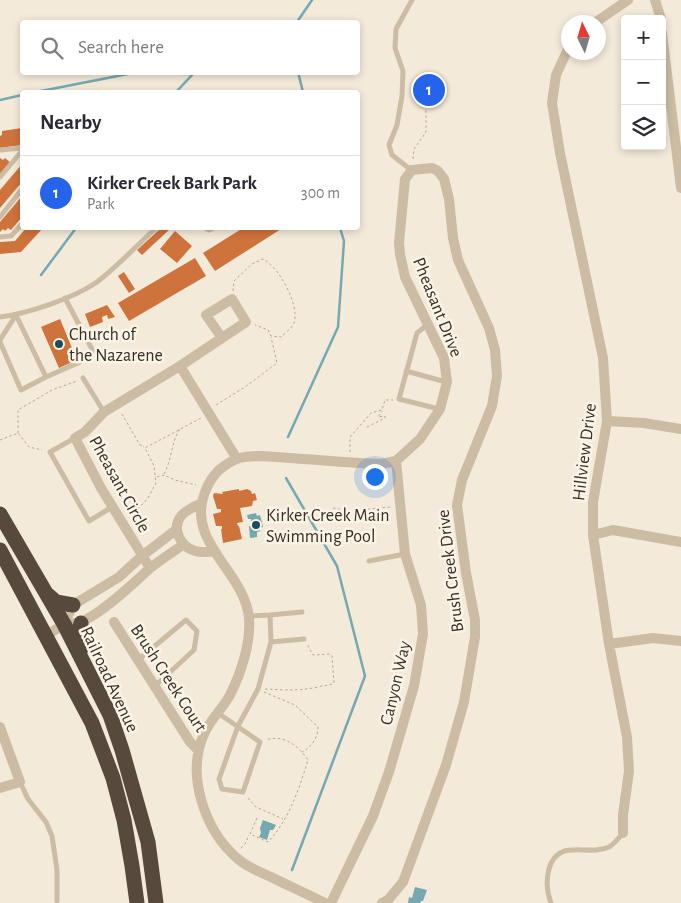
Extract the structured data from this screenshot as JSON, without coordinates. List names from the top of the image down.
{
  "streets": {
    "highway": ["Railroad Avenue"],
    "street": [
      "Pheasant Drive",
      "Hillview Drive",
      "Pheasant Circle",
      "Brush Creek Drive",
      "Brush Creek Court",
      "Canyon Way"
    ]
  },
  "crossings": [
    ["Pheasant Drive", "Brush Creek Drive"],
    ["Pheasant Drive", "Canyon Way"]
  ],
  "places": ["Church of the Nazarene", "Kirker Creek Main Swimming Pool"],
  "north": "top",
  "page": {
    "map_buttons": ["+", "−"],
    "search": "Search here",
    "pins": "1",
    "heading": "Nearby",
    "list": [
      {
        "mark": "1",
        "name": "Kirker Creek Bark Park",
        "note": "Park",
        "value": "300 m"
      }
    ]
  }
}
